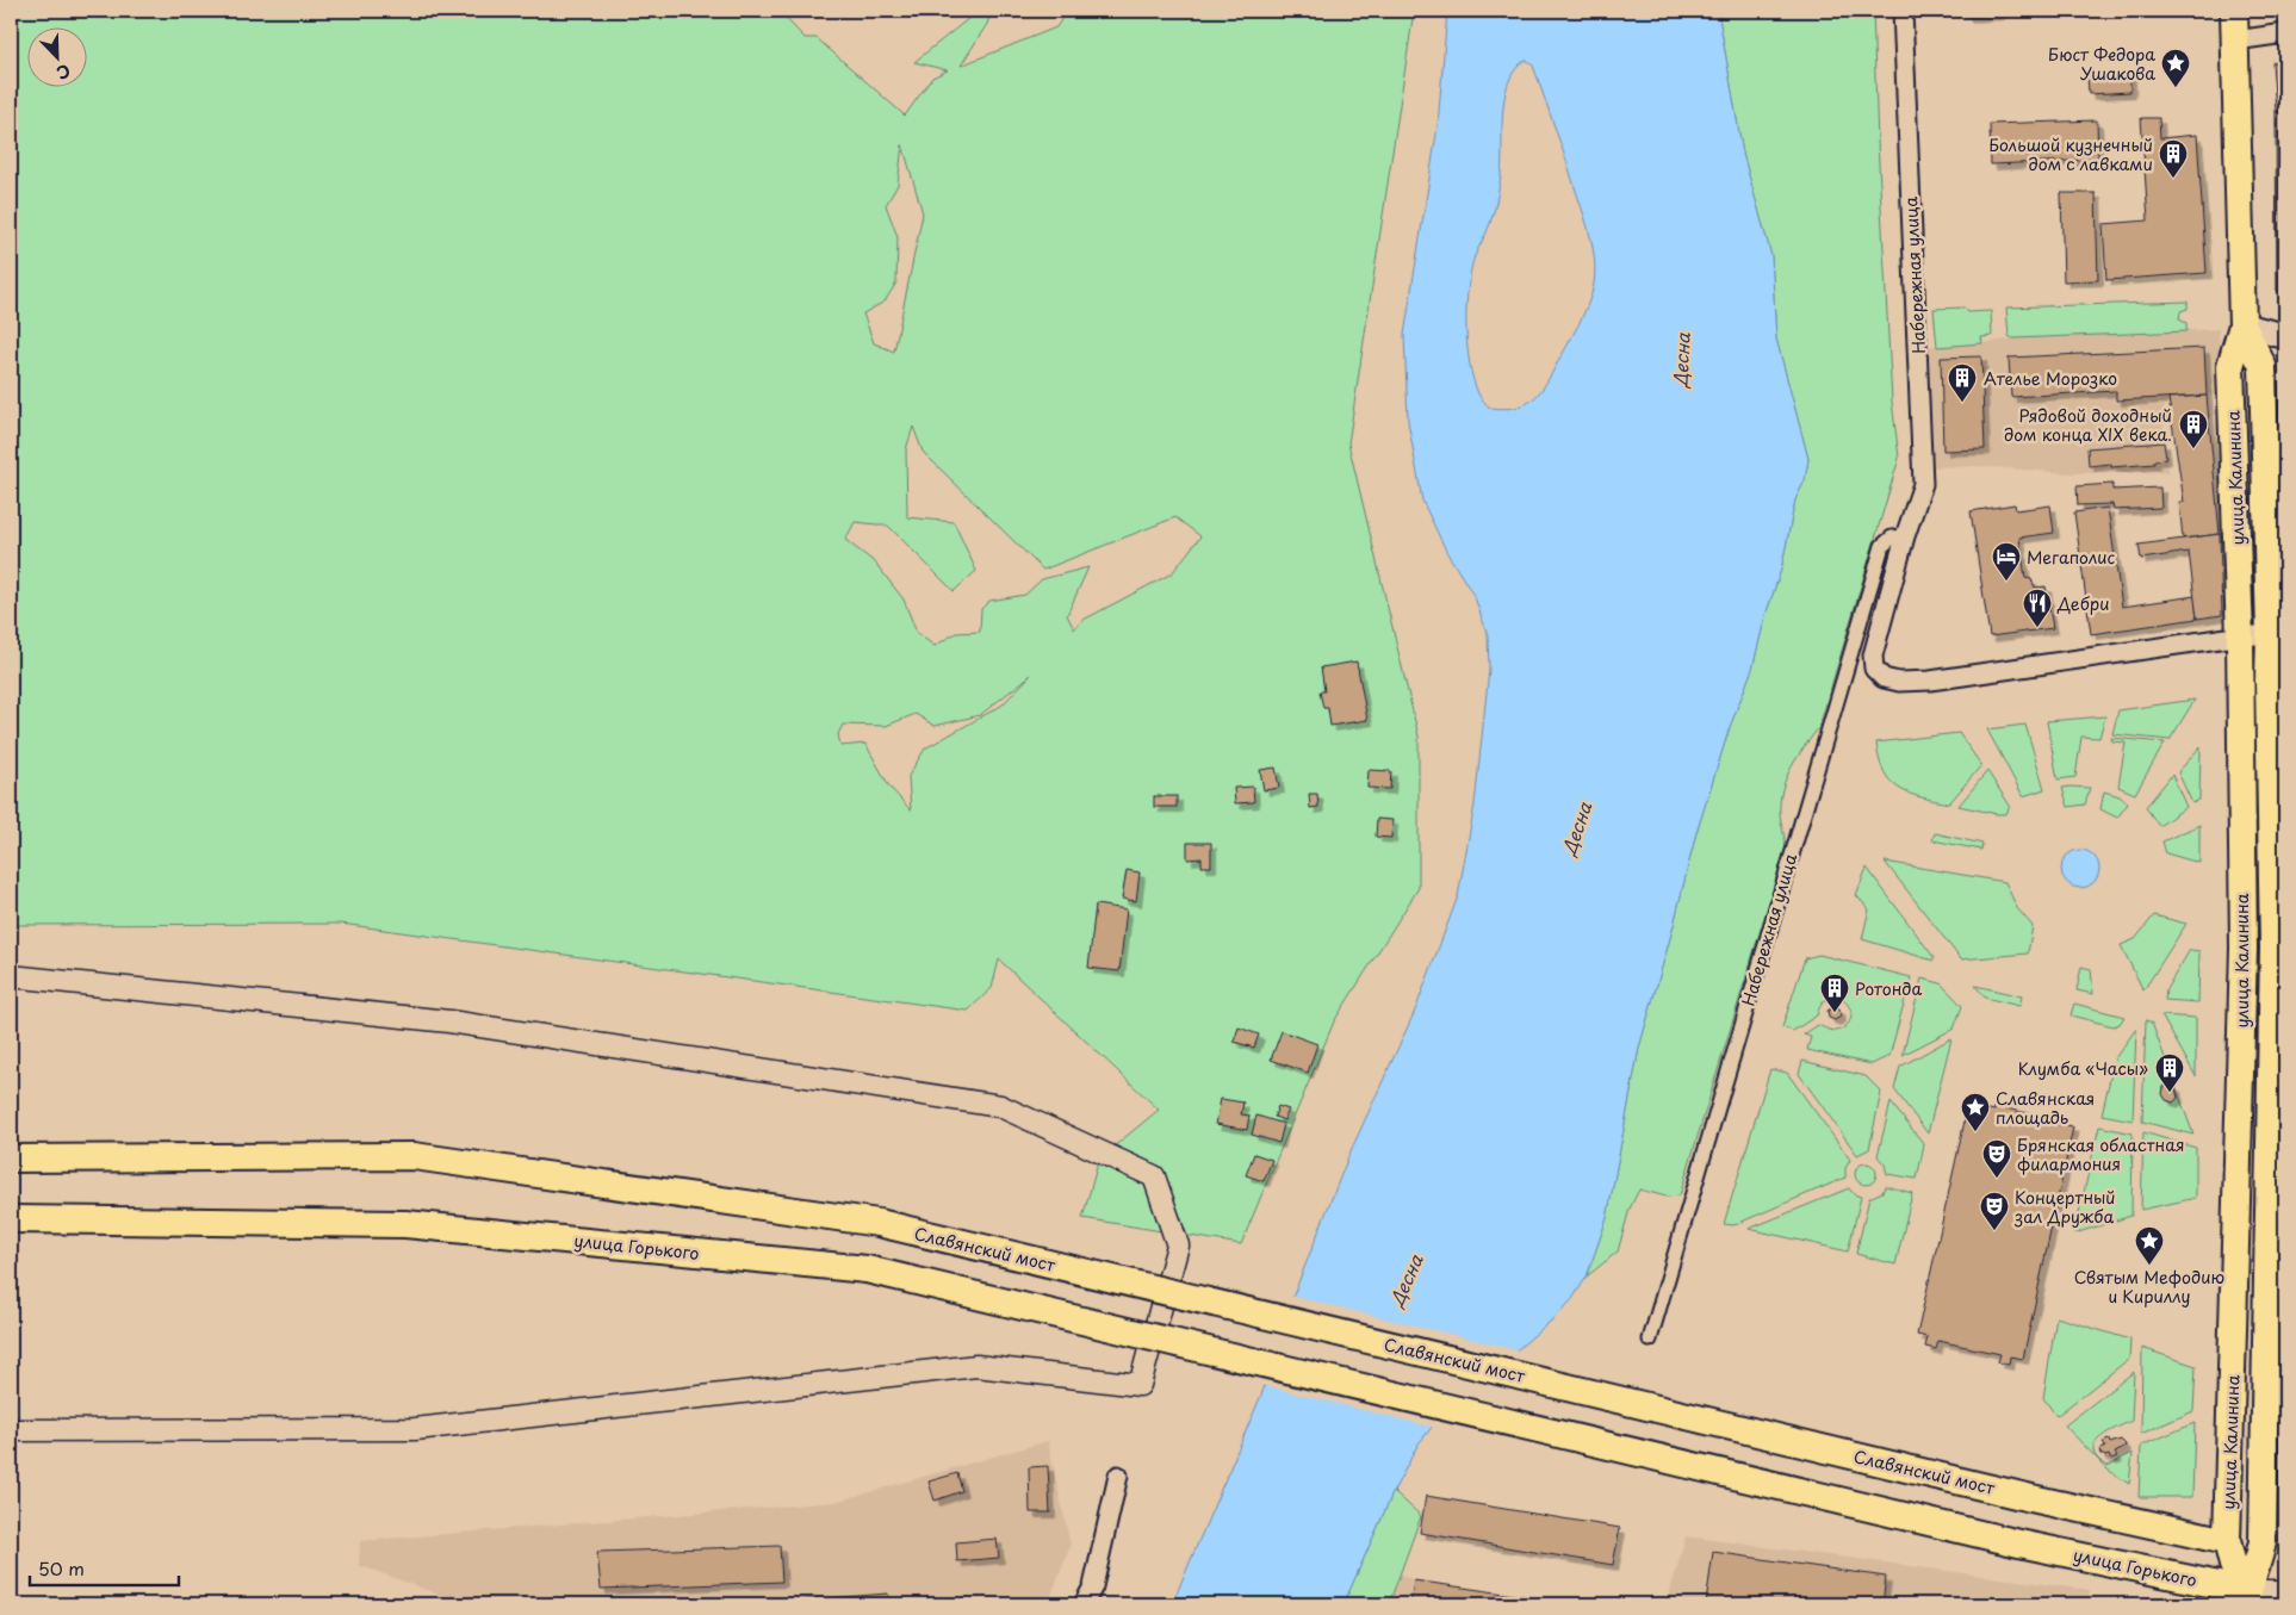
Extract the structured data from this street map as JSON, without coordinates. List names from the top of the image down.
{
  "streets": {
    "main road": ["улица Калинина", "улица Горького", "Славянский мост"],
    "street": ["Набережная улица"]
  },
  "crossings": [
    ["Набережная улица", "улица Калинина"],
    ["улица Калинина", "улица Горького"],
    ["улица Калинина", "Славянский мост"]
  ],
  "water": ["Десна"],
  "places": {
    "place": ["Бюст Федора Ушакова", "Славянская площадь", "Святым Мефодию и Кириллу"],
    "building": [
      "Большой кузнечный дом с лавками",
      "Ателье Морозко",
      "Рядовой доходный дом конца XIX века.",
      "Ротонда",
      "Клумба «Часы»"
    ],
    "hotel": ["Мегаполис"],
    "restaurant": ["Дебри"],
    "theatre": ["Брянская областная филармония", "Концертный зал Дружба"]
  },
  "scale_bar": "50 m",
  "north": "bottom right"
}
